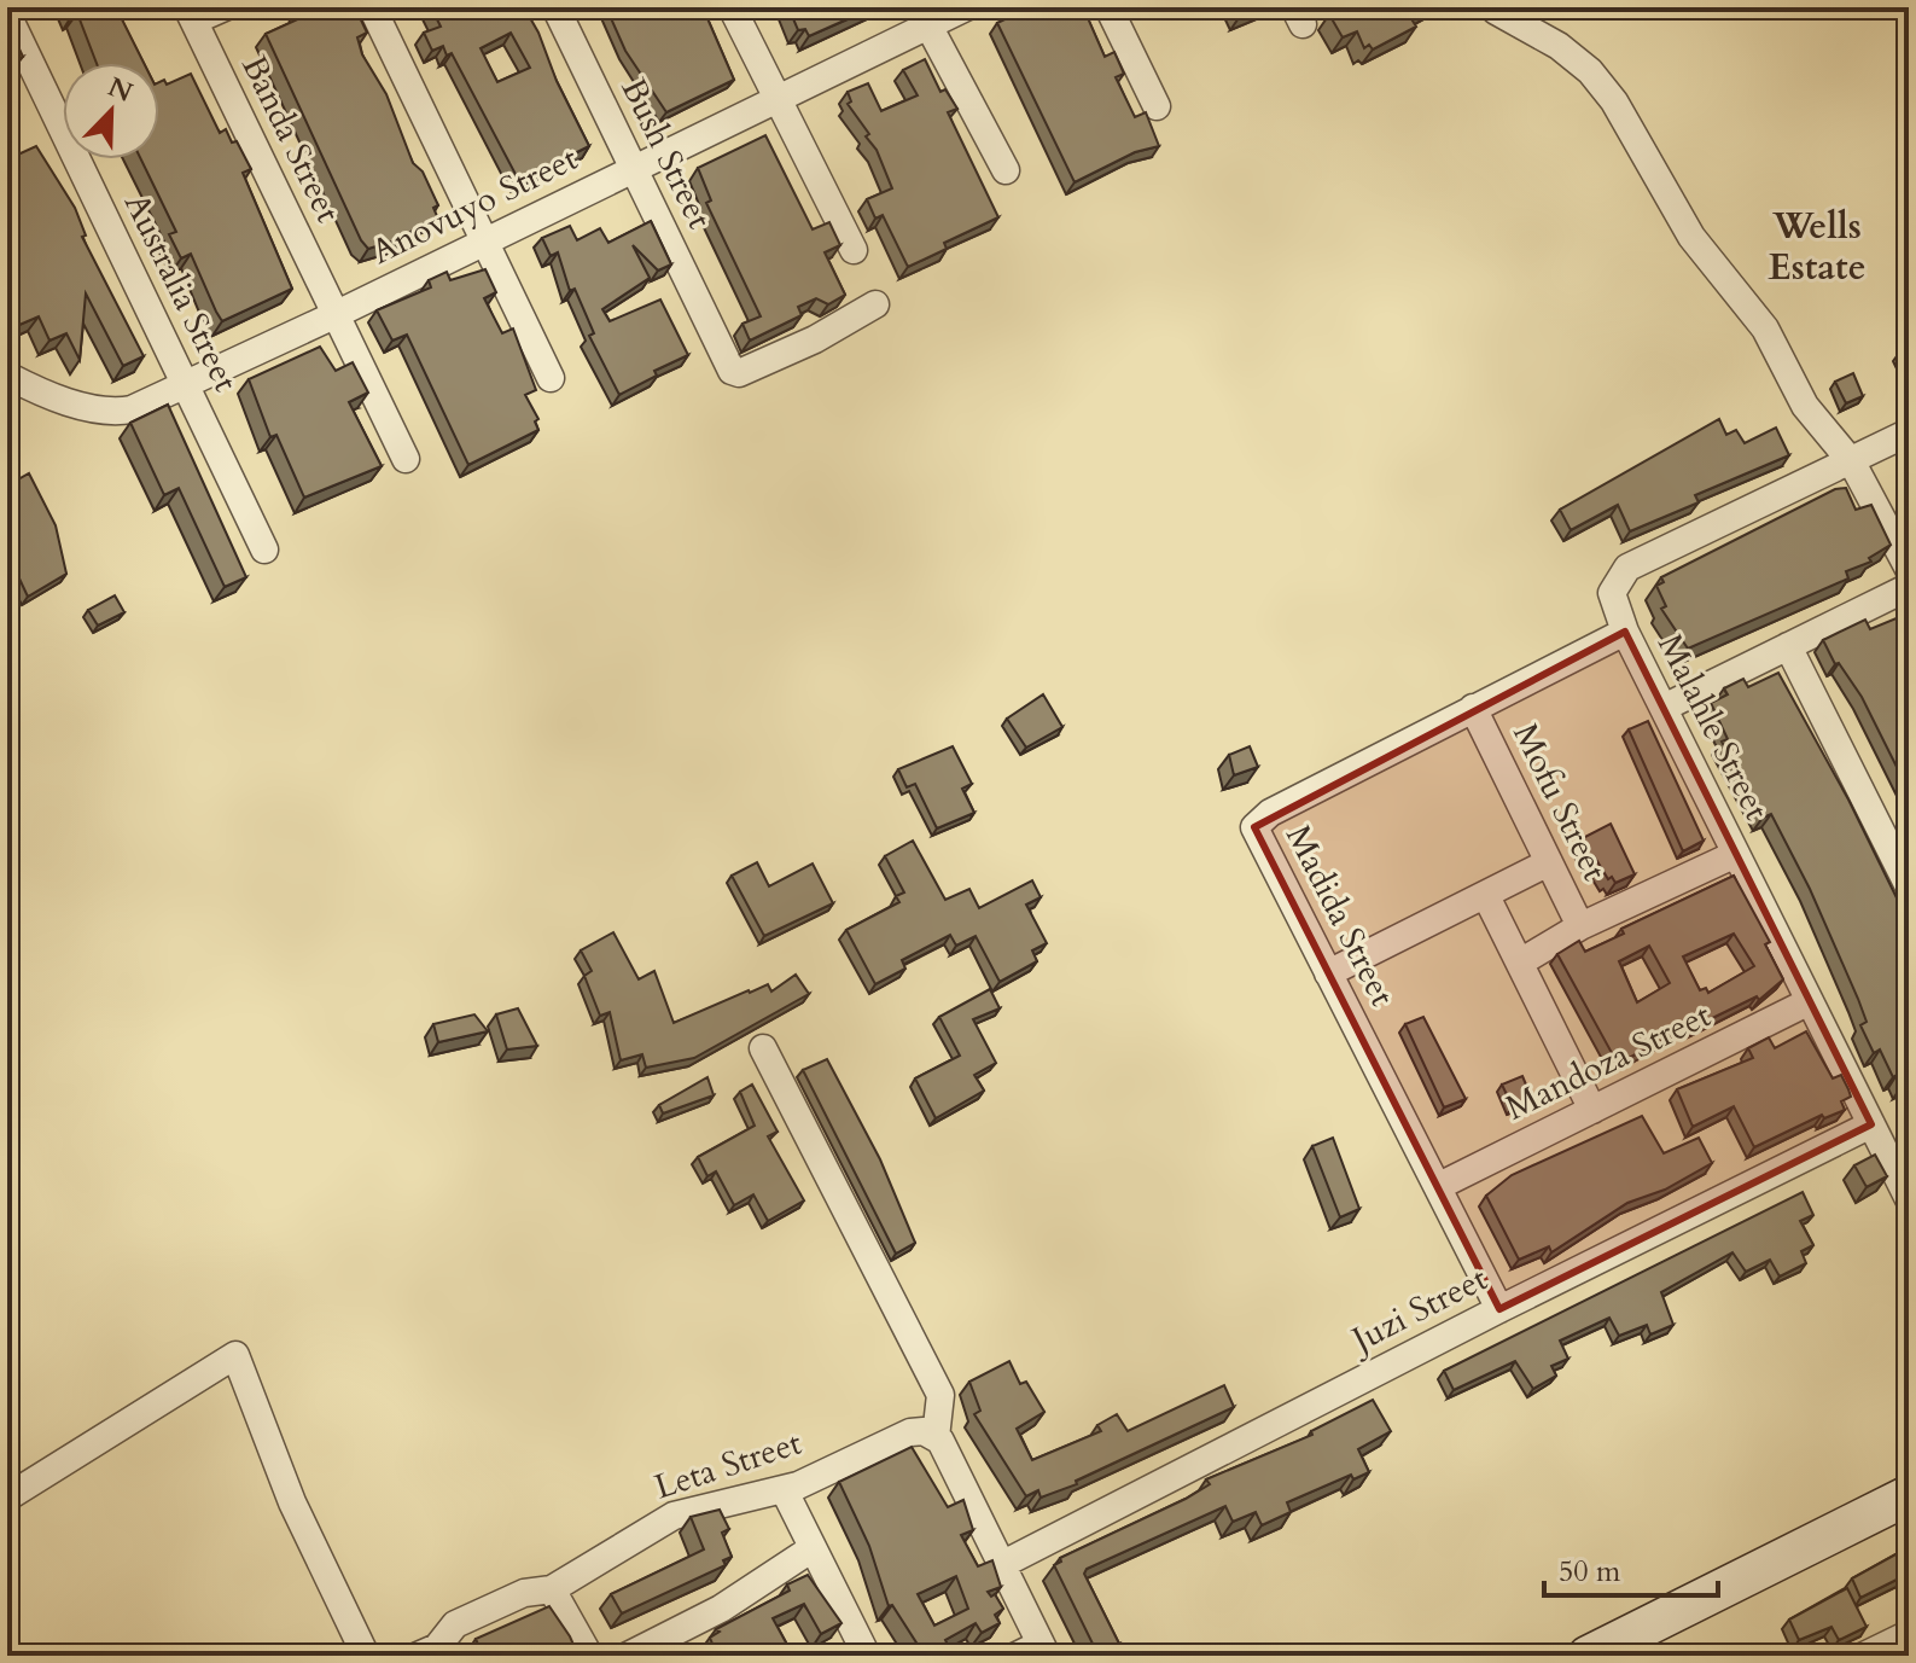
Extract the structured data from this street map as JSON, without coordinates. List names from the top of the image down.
{
  "streets": {
    "street": [
      "Banda Street",
      "Bush Street",
      "Anovuyo Street",
      "Australia Street",
      "Malahle Street",
      "Mofu Street",
      "Madida Street",
      "Mandoza Street",
      "Juzi Street",
      "Leta Street"
    ]
  },
  "crossings": [
    ["Banda Street", "Anovuyo Street"],
    ["Bush Street", "Anovuyo Street"],
    ["Anovuyo Street", "Australia Street"],
    ["Malahle Street", "Madida Street"],
    ["Malahle Street", "Mandoza Street"],
    ["Malahle Street", "Juzi Street"],
    ["Mofu Street", "Madida Street"],
    ["Madida Street", "Mandoza Street"],
    ["Madida Street", "Juzi Street"]
  ],
  "districts": ["Wells Estate"],
  "scale_bar": "50 m",
  "north": "top right"
}
